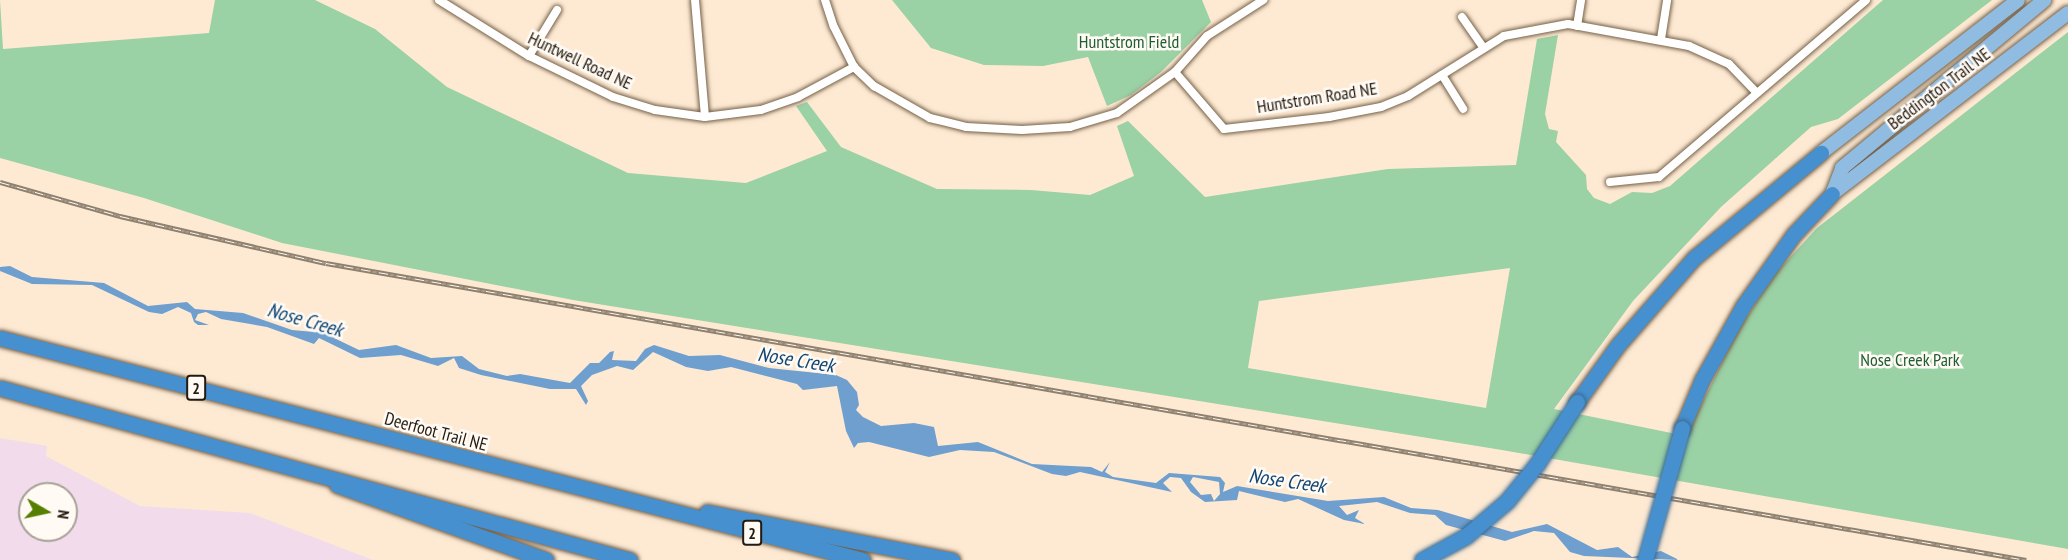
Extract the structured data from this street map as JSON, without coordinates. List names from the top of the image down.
{
  "streets": {
    "highway": ["2", "Deerfoot Trail NE"],
    "main road": ["Beddington Trail NE"],
    "street": ["Huntwell Road NE", "Huntstrom Road NE"]
  },
  "water": ["Nose Creek"],
  "parks": ["Huntstrom Field", "Nose Creek Park"],
  "north": "right"
}
